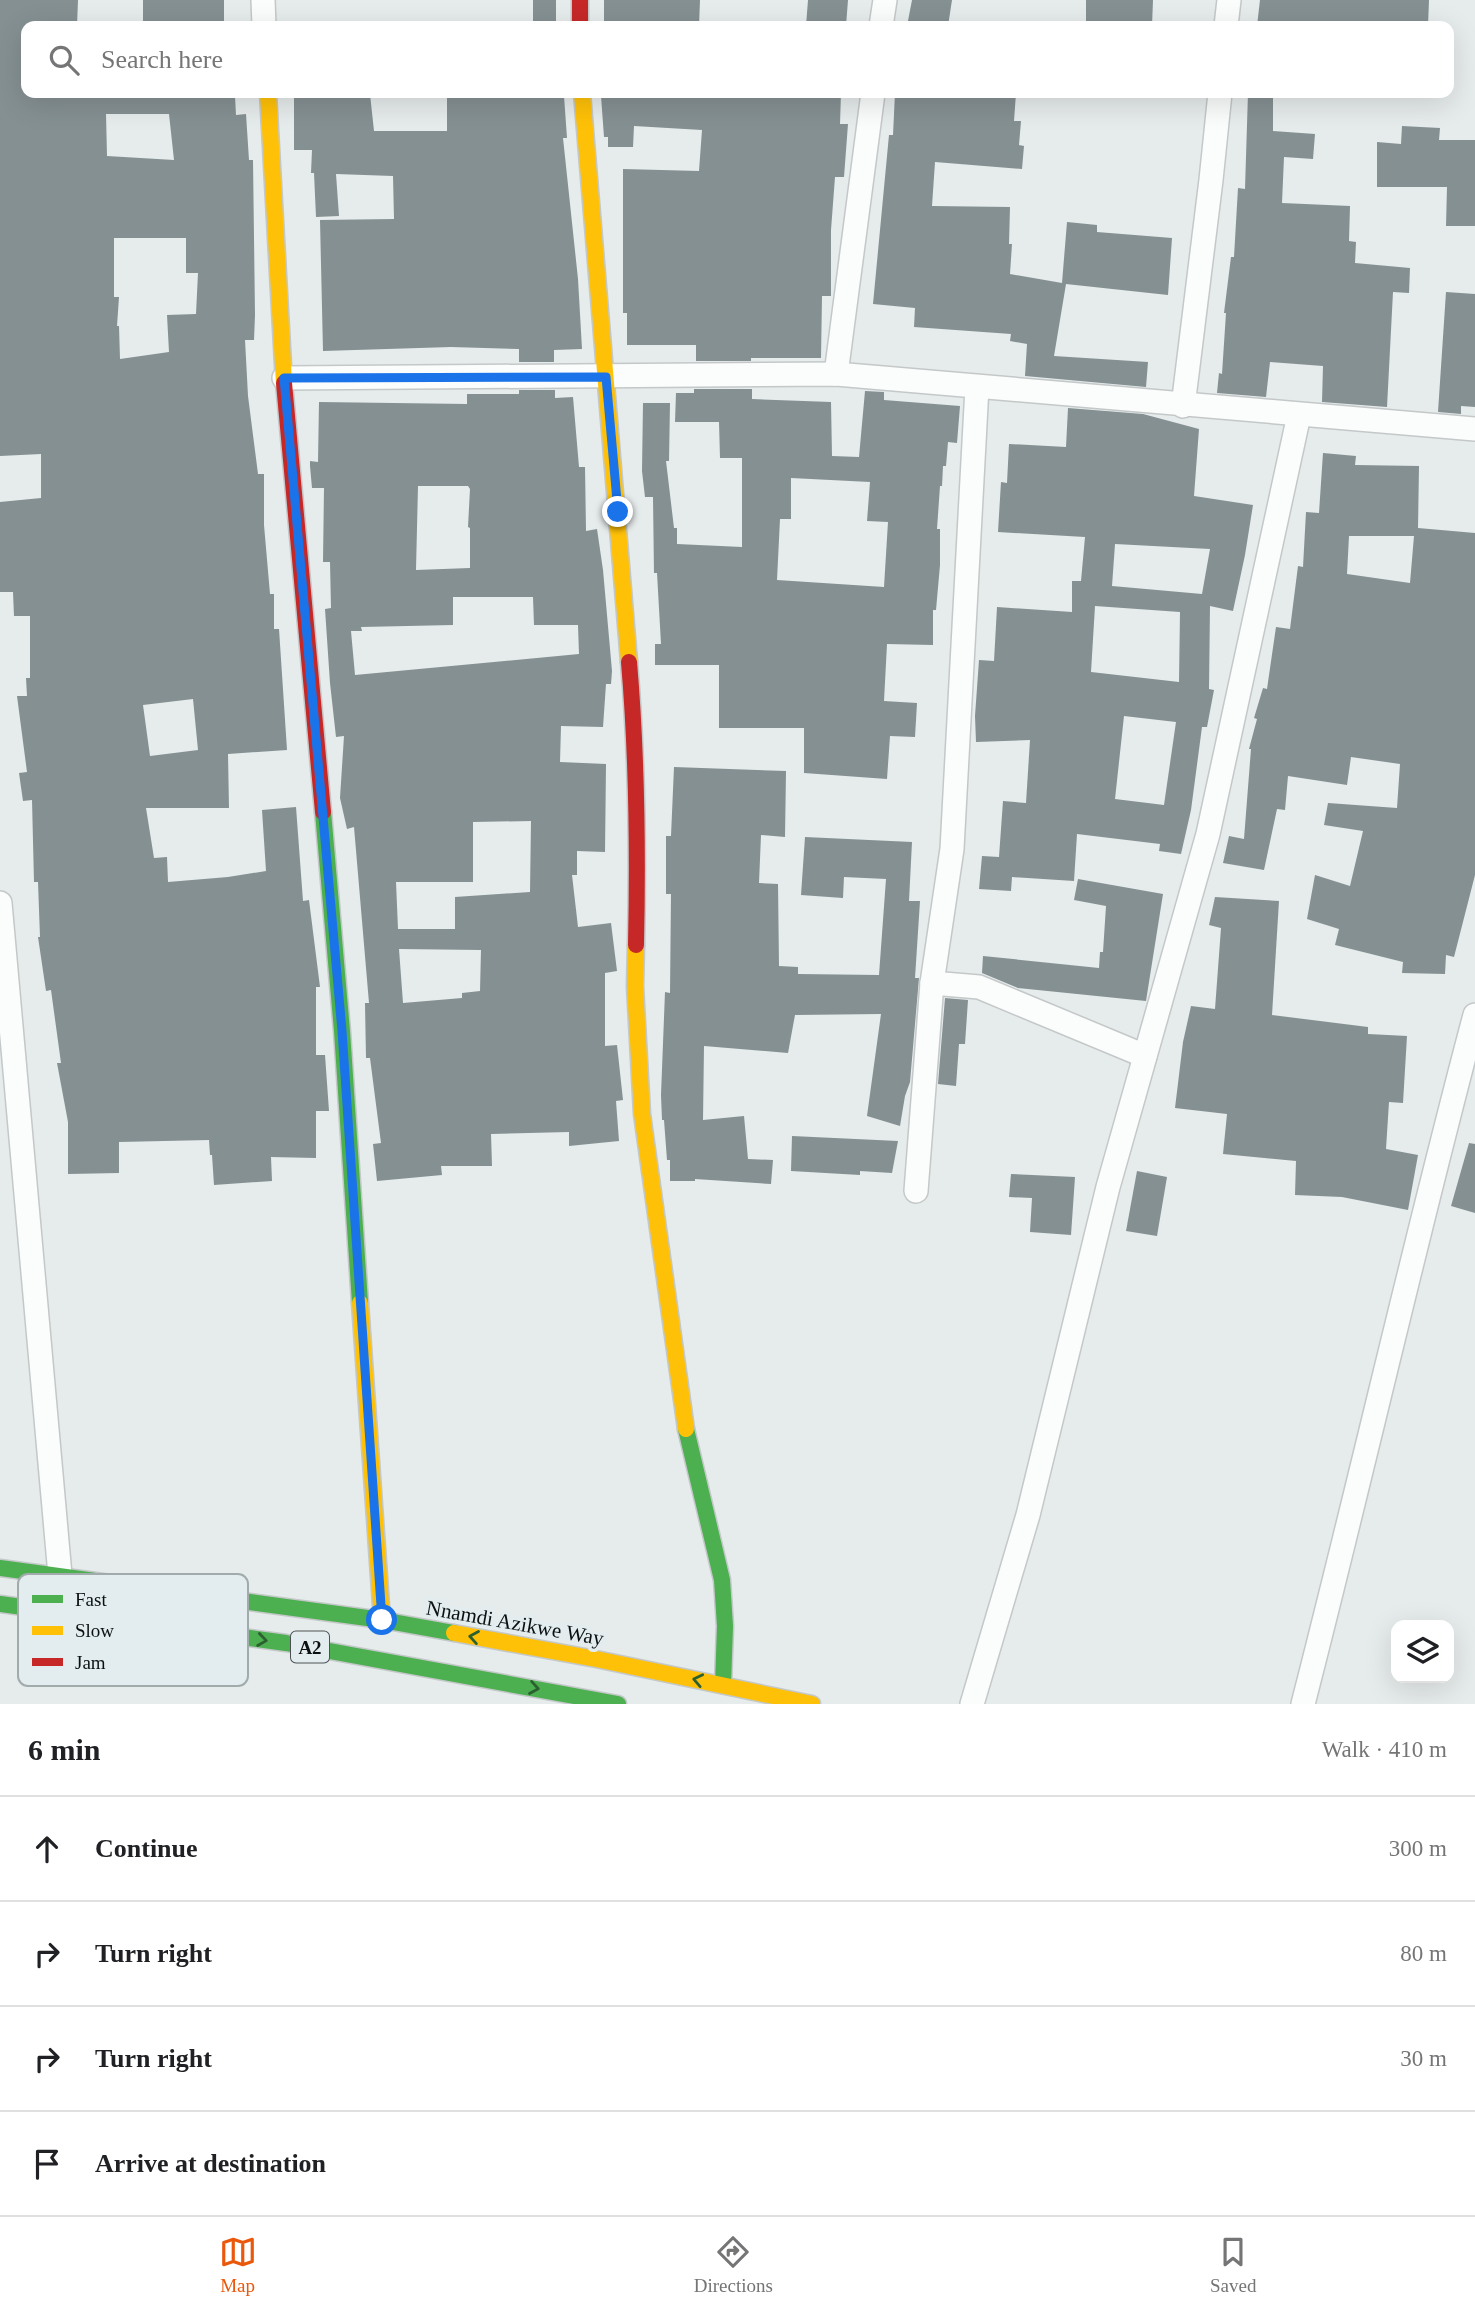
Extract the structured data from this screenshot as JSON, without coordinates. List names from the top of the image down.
{
  "streets": {
    "main road": ["Nnamdi Azikwe Way", "A2"]
  },
  "legend": ["Fast", "Slow", "Jam"],
  "page": {
    "search": "Search here",
    "heading": ["6 min", "Walk · 410 m"],
    "list": [
      ["Continue", "300 m"],
      ["Turn right", "80 m"],
      ["Turn right", "30 m"],
      "Arrive at destination"
    ],
    "nav": ["Map", "Directions", "Saved"]
  }
}
